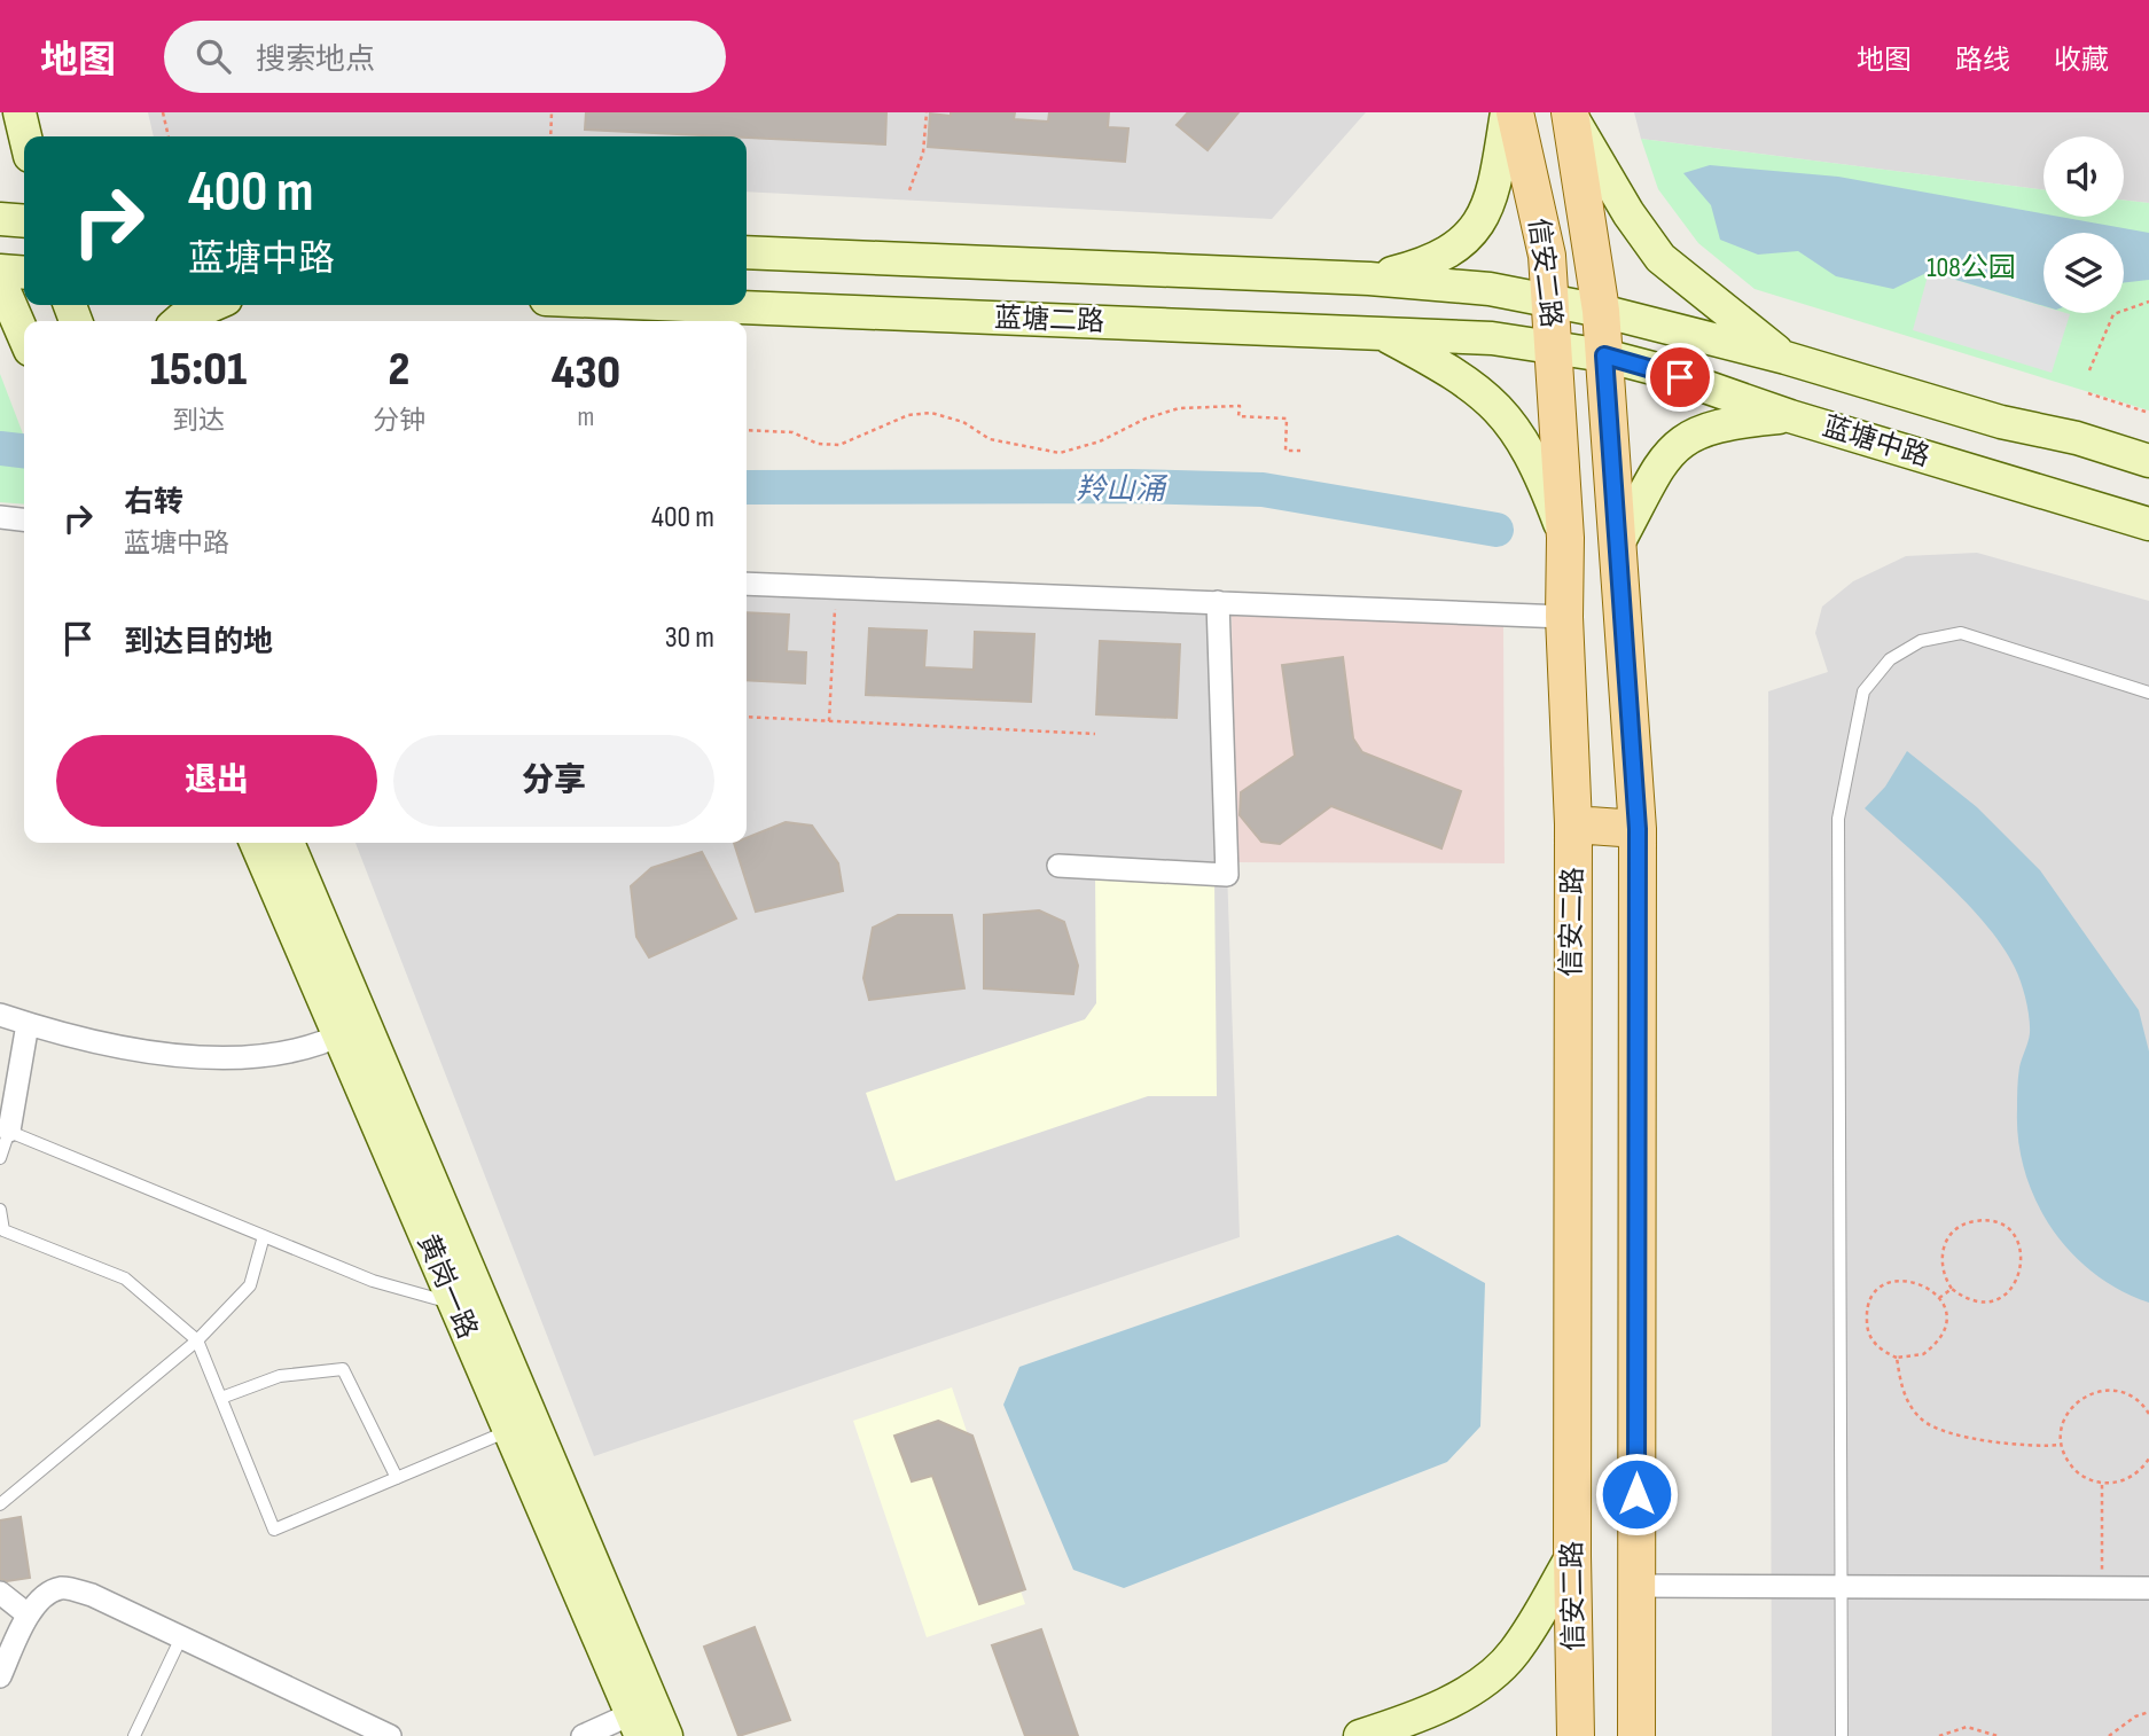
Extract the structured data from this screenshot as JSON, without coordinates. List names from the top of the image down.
{
  "streets": {
    "main road": [
      "信安二路",
      "蓝塘二路",
      "蓝塘中路",
      "黄岗一路"
    ]
  },
  "crossings": [
    ["信安二路", "蓝塘二路"],
    ["信安二路", "蓝塘中路"],
    ["蓝塘二路", "蓝塘中路"]
  ],
  "water": ["羚山涌"],
  "parks": ["108公园"],
  "page": {
    "header": "地图",
    "search": "搜索地点",
    "nav": ["地图", "路线", "收藏"],
    "turn": ["400 m", "蓝塘中路"],
    "eta": [
      "15:01",
      "到达",
      "2",
      "分钟",
      "430",
      "m"
    ],
    "list": [
      {
        "name": "右转",
        "note": "蓝塘中路",
        "value": "400 m"
      },
      {
        "name": "到达目的地",
        "value": "30 m"
      }
    ],
    "buttons": ["退出", "分享"]
  }
}
